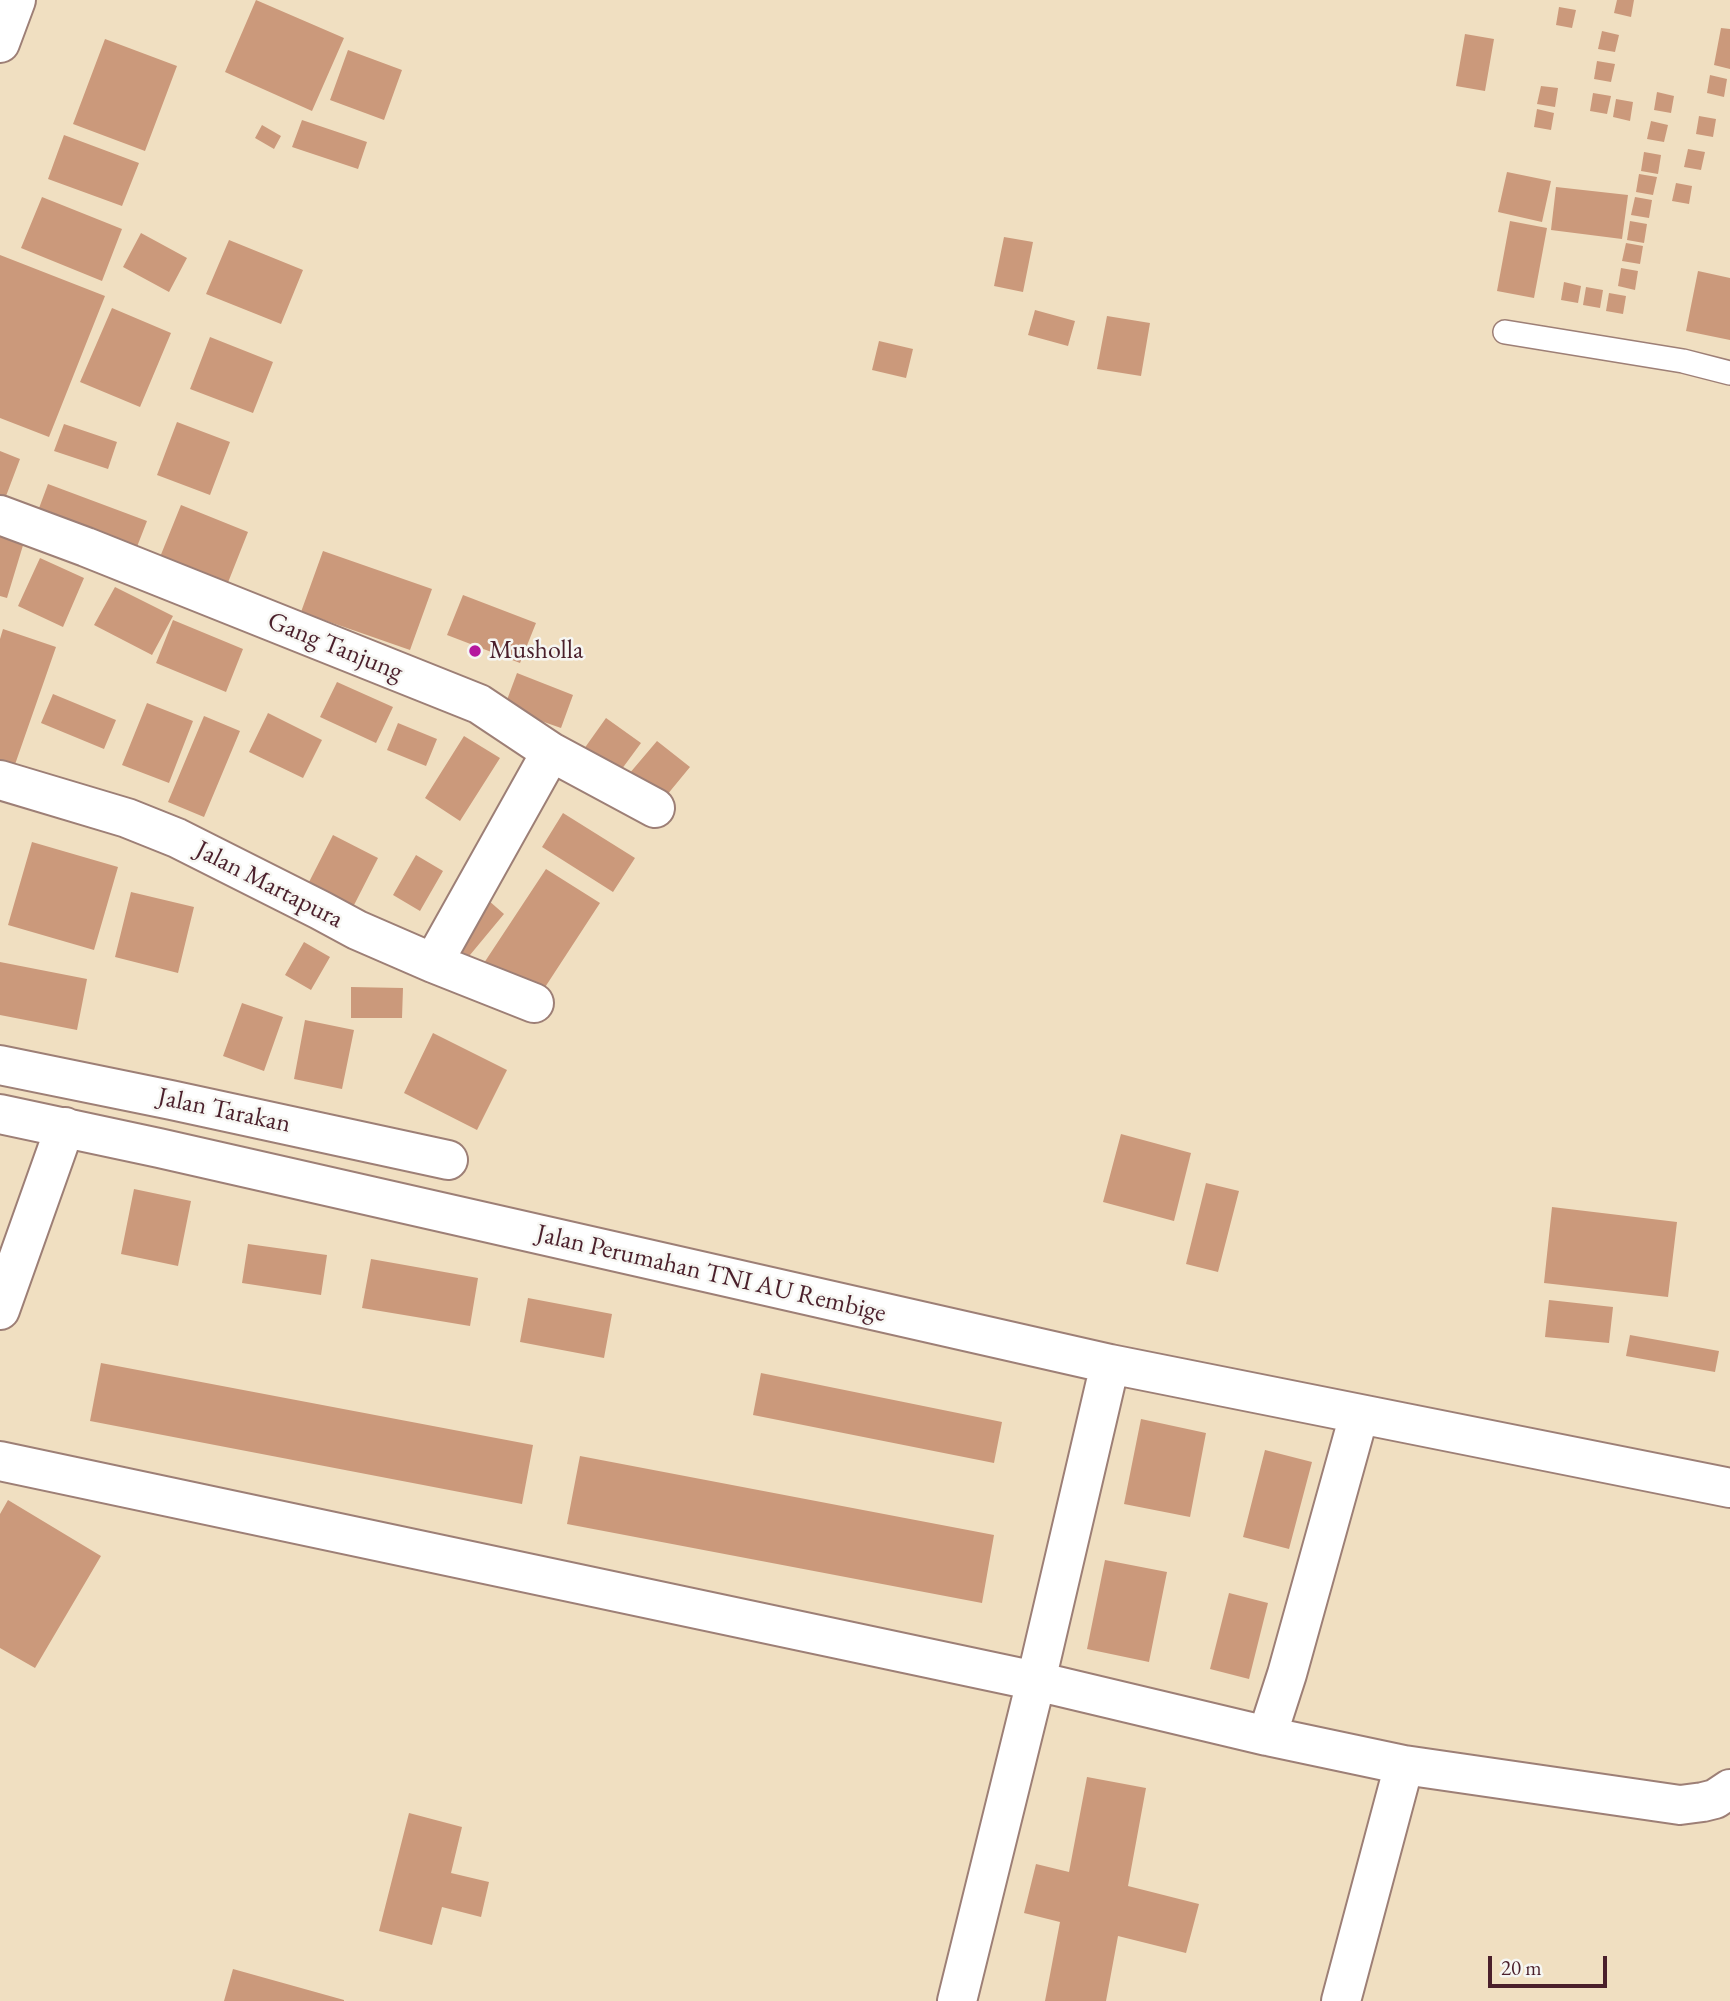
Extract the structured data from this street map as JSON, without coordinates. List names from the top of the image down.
{
  "streets": {
    "street": [
      "Gang Tanjung",
      "Jalan Martapura",
      "Jalan Tarakan",
      "Jalan Perumahan TNI AU Rembige"
    ]
  },
  "places": ["Musholla"],
  "scale_bar": "20 m"
}
